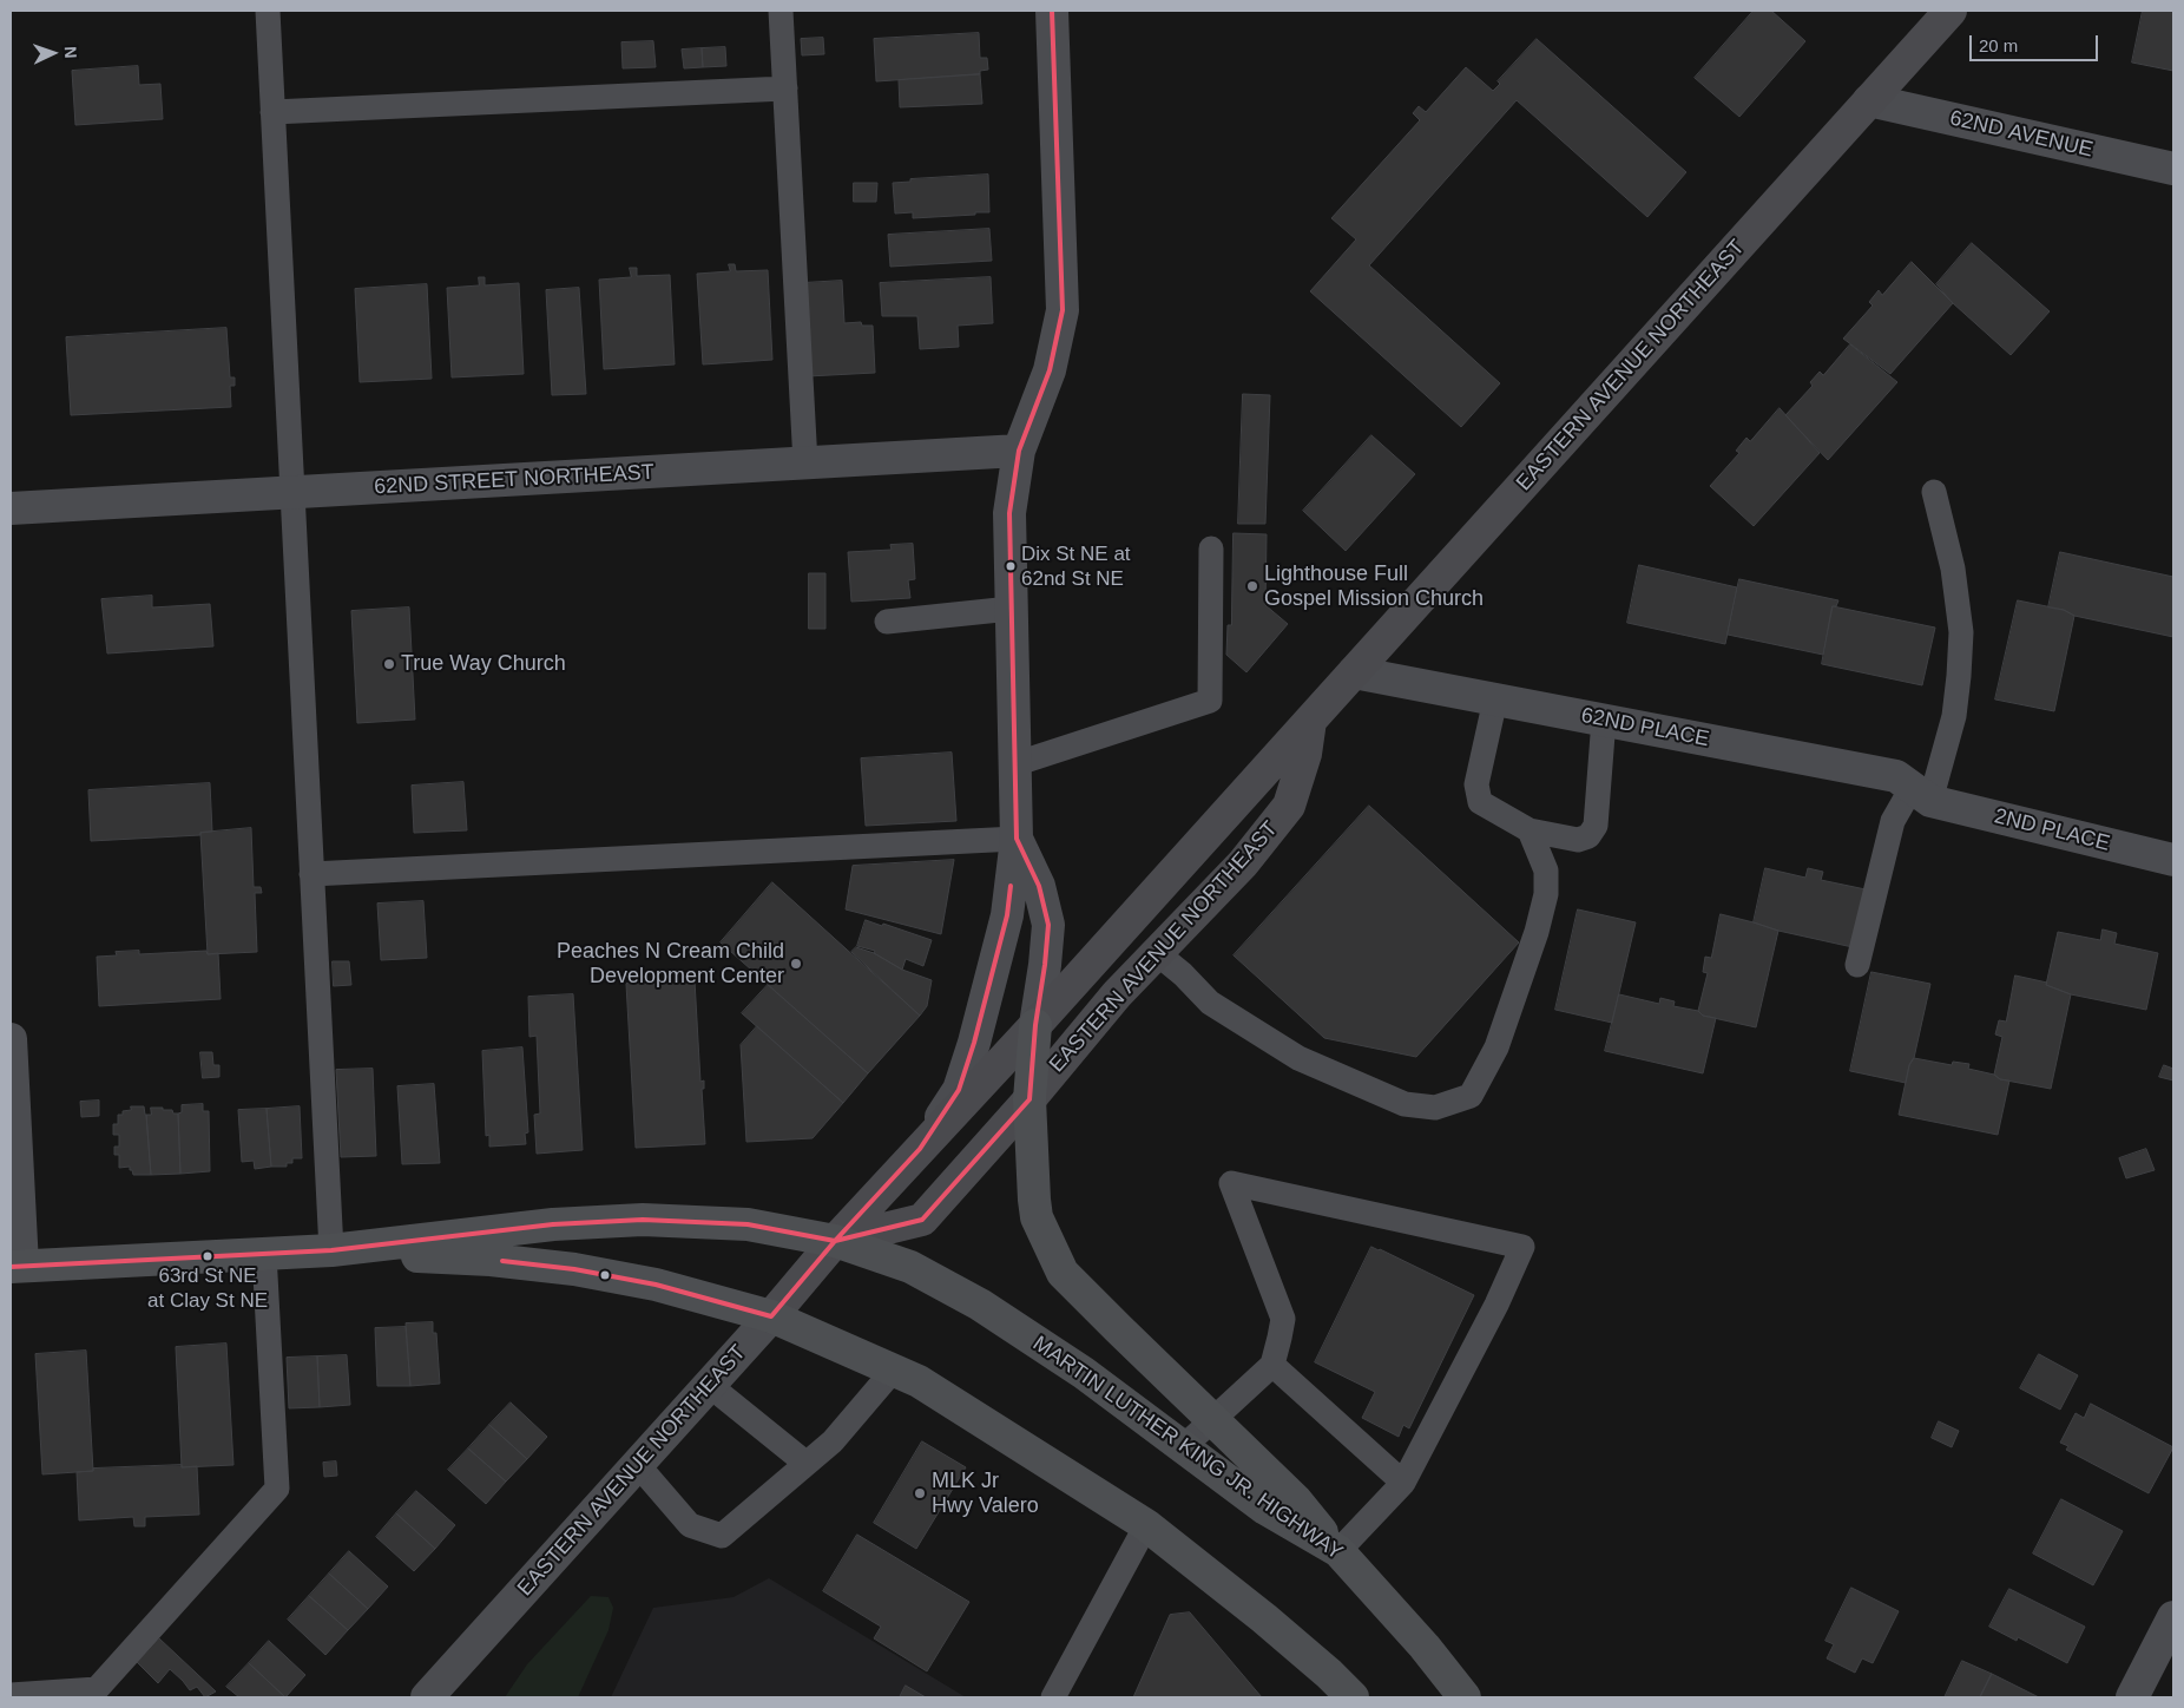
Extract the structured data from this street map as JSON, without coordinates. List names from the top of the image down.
{
  "streets": {
    "main road": ["EASTERN AVENUE NORTHEAST", "MARTIN LUTHER KING JR. HIGHWAY"],
    "street": [
      "62ND AVENUE",
      "62ND STREET NORTHEAST",
      "62ND PLACE",
      "2ND PLACE"
    ]
  },
  "crossings": [
    ["62ND AVENUE", "EASTERN AVENUE NORTHEAST"],
    ["EASTERN AVENUE NORTHEAST", "62ND PLACE"],
    ["EASTERN AVENUE NORTHEAST", "MARTIN LUTHER KING JR. HIGHWAY"],
    ["62ND PLACE", "2ND PLACE"]
  ],
  "places": [
    "Dix St NE at 62nd St NE",
    "Lighthouse Full Gospel Mission Church",
    "True Way Church",
    "Peaches N Cream Child Development Center",
    "63rd St NE at Clay St NE",
    "MLK Jr Hwy Valero"
  ],
  "scale_bar": "20 m",
  "north": "right"
}
